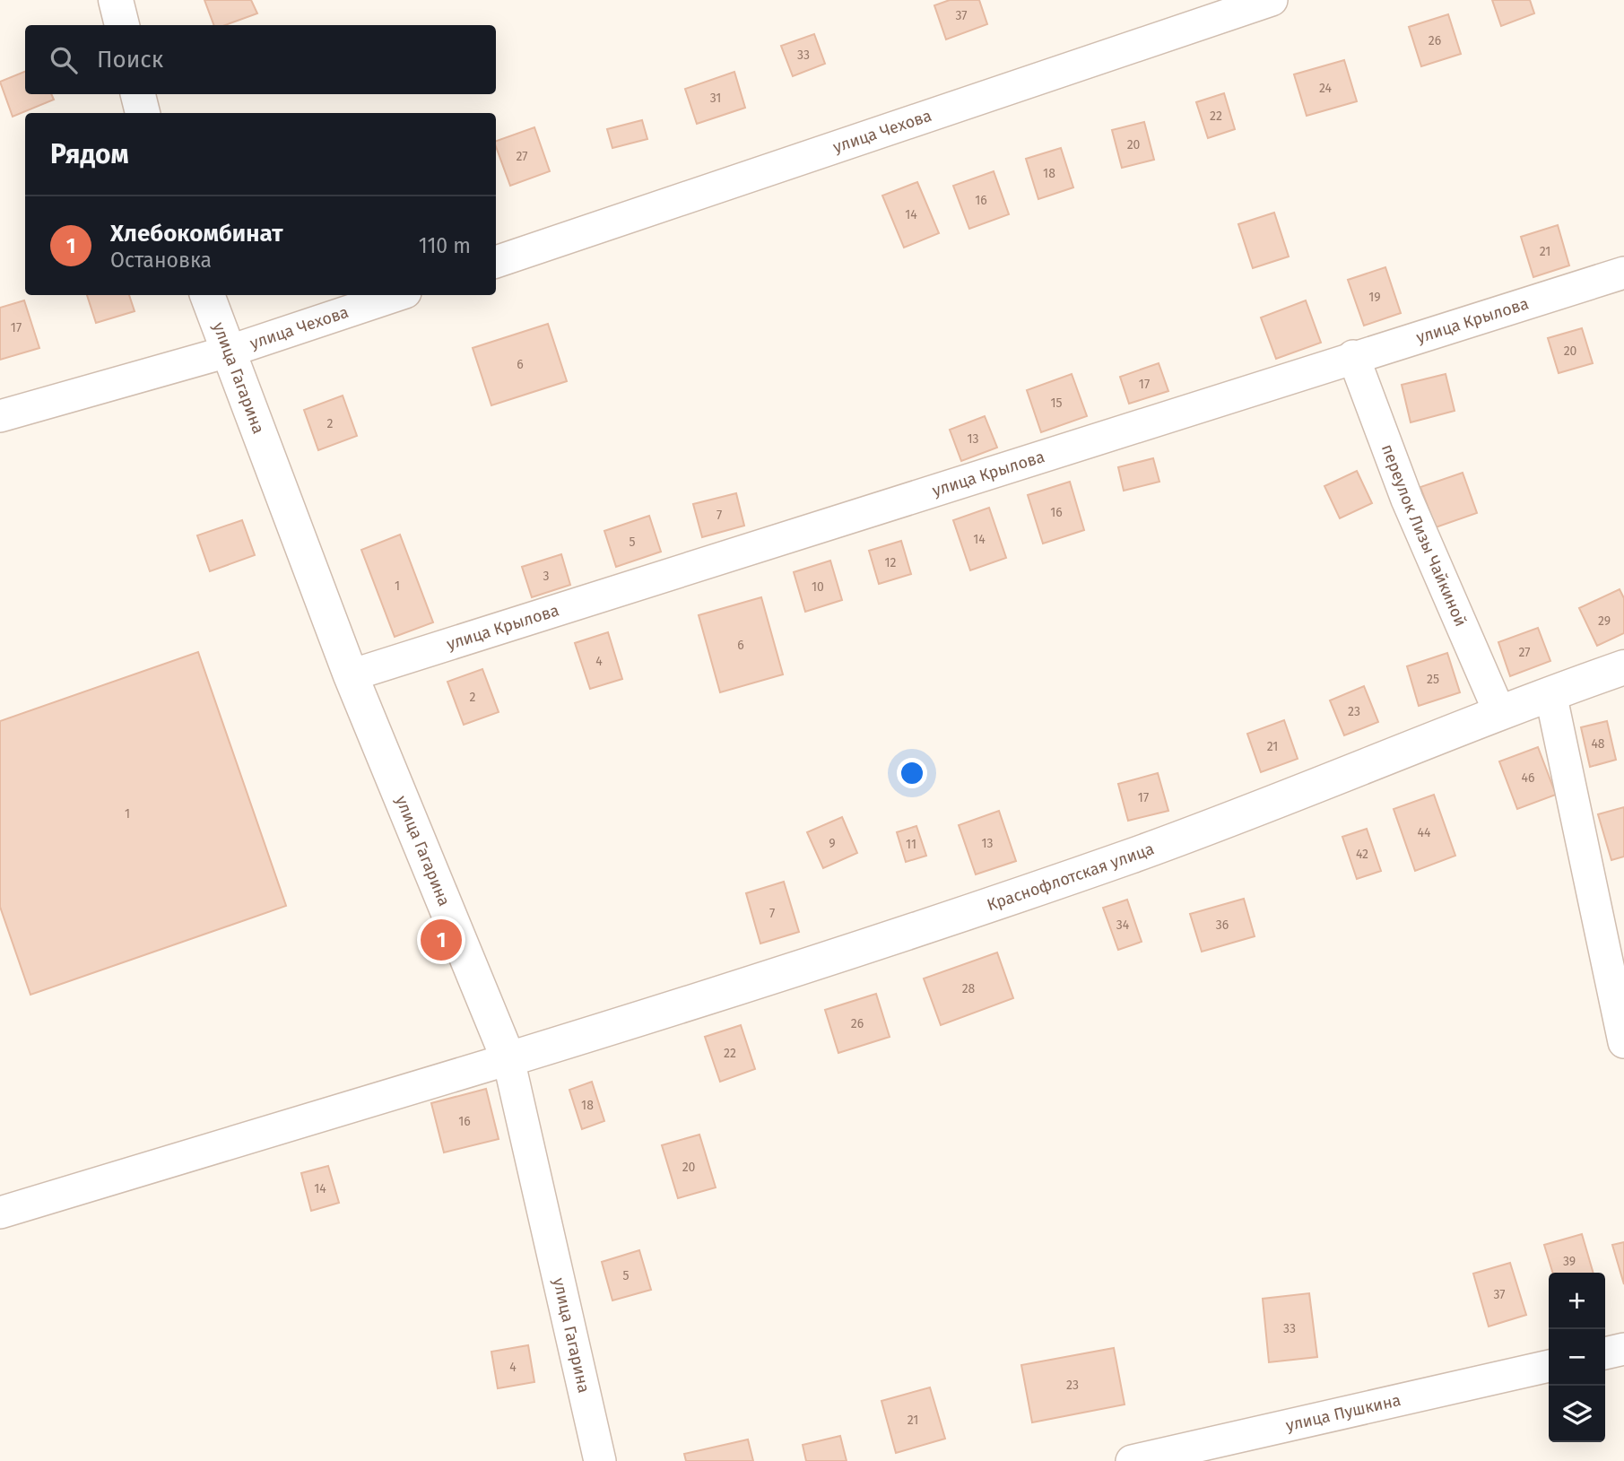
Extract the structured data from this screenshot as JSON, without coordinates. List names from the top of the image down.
{
  "streets": {
    "street": [
      "улица Чехова",
      "улица Крылова",
      "улица Гагарина",
      "переулок Лизы Чайкиной",
      "Краснофлотская улица",
      "улица Пушкина"
    ]
  },
  "crossings": [
    ["улица Чехова", "улица Гагарина"],
    ["улица Крылова", "улица Гагарина"],
    ["улица Крылова", "переулок Лизы Чайкиной"],
    ["улица Гагарина", "Краснофлотская улица"],
    ["переулок Лизы Чайкиной", "Краснофлотская улица"]
  ],
  "house_numbers": [
    "37",
    "26",
    "33",
    "24",
    "31",
    "22",
    "20",
    "27",
    "18",
    "16",
    "14",
    "21",
    "19",
    "17",
    "20",
    "6",
    "17",
    "15",
    "2",
    "13",
    "16",
    "7",
    "14",
    "5",
    "12",
    "3",
    "1",
    "10",
    "29",
    "6",
    "27",
    "4",
    "25",
    "2",
    "23",
    "48",
    "21",
    "46",
    "17",
    "1",
    "44",
    "9",
    "13",
    "11",
    "42",
    "7",
    "34",
    "36",
    "28",
    "26",
    "22",
    "18",
    "16",
    "20",
    "14",
    "39",
    "5",
    "37",
    "33",
    "4",
    "23",
    "21"
  ],
  "page": {
    "search": "Поиск",
    "heading": "Рядом",
    "list": [
      {
        "mark": "1",
        "name": "Хлебокомбинат",
        "note": "Остановка",
        "value": "110 m"
      }
    ],
    "pins": "1",
    "map_buttons": ["+", "−"]
  }
}
